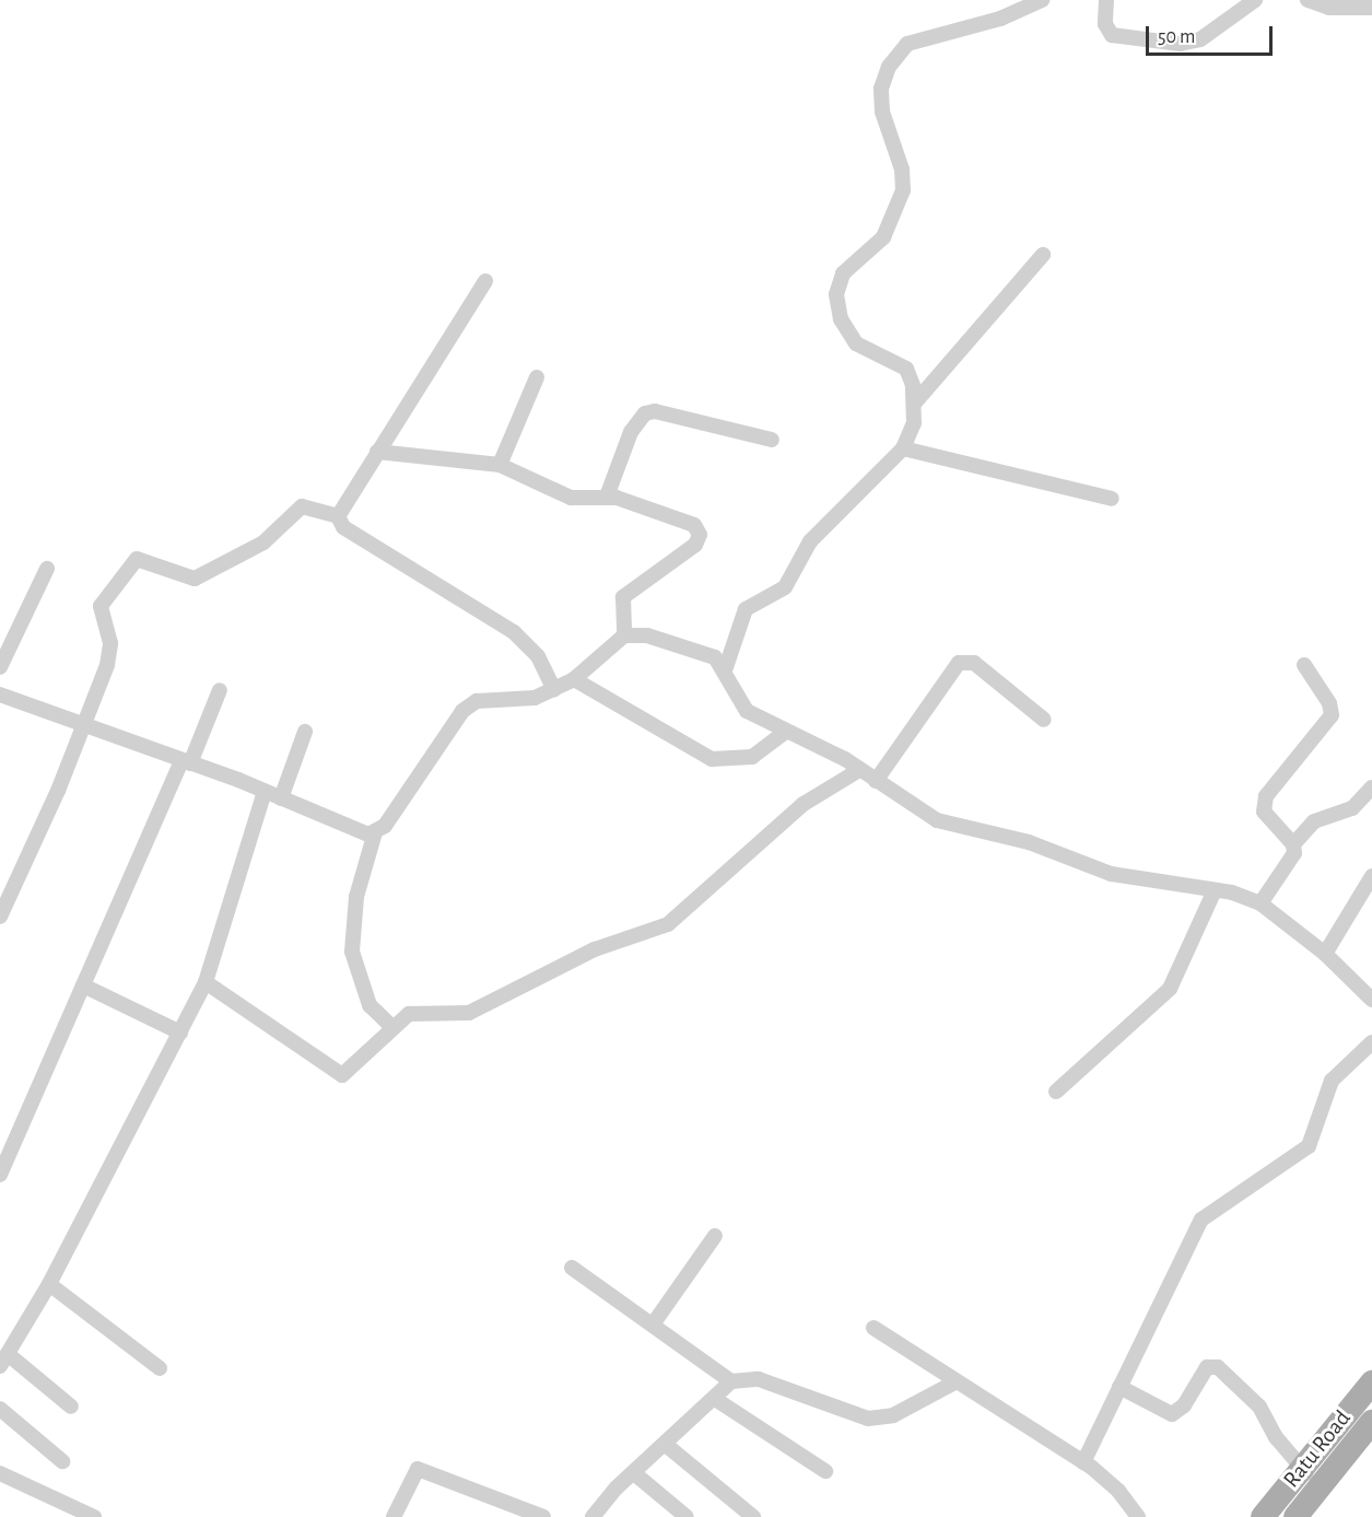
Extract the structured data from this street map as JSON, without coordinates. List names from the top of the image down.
{
  "streets": {
    "main road": ["Ratu Road"]
  },
  "scale_bar": "50 m"
}
